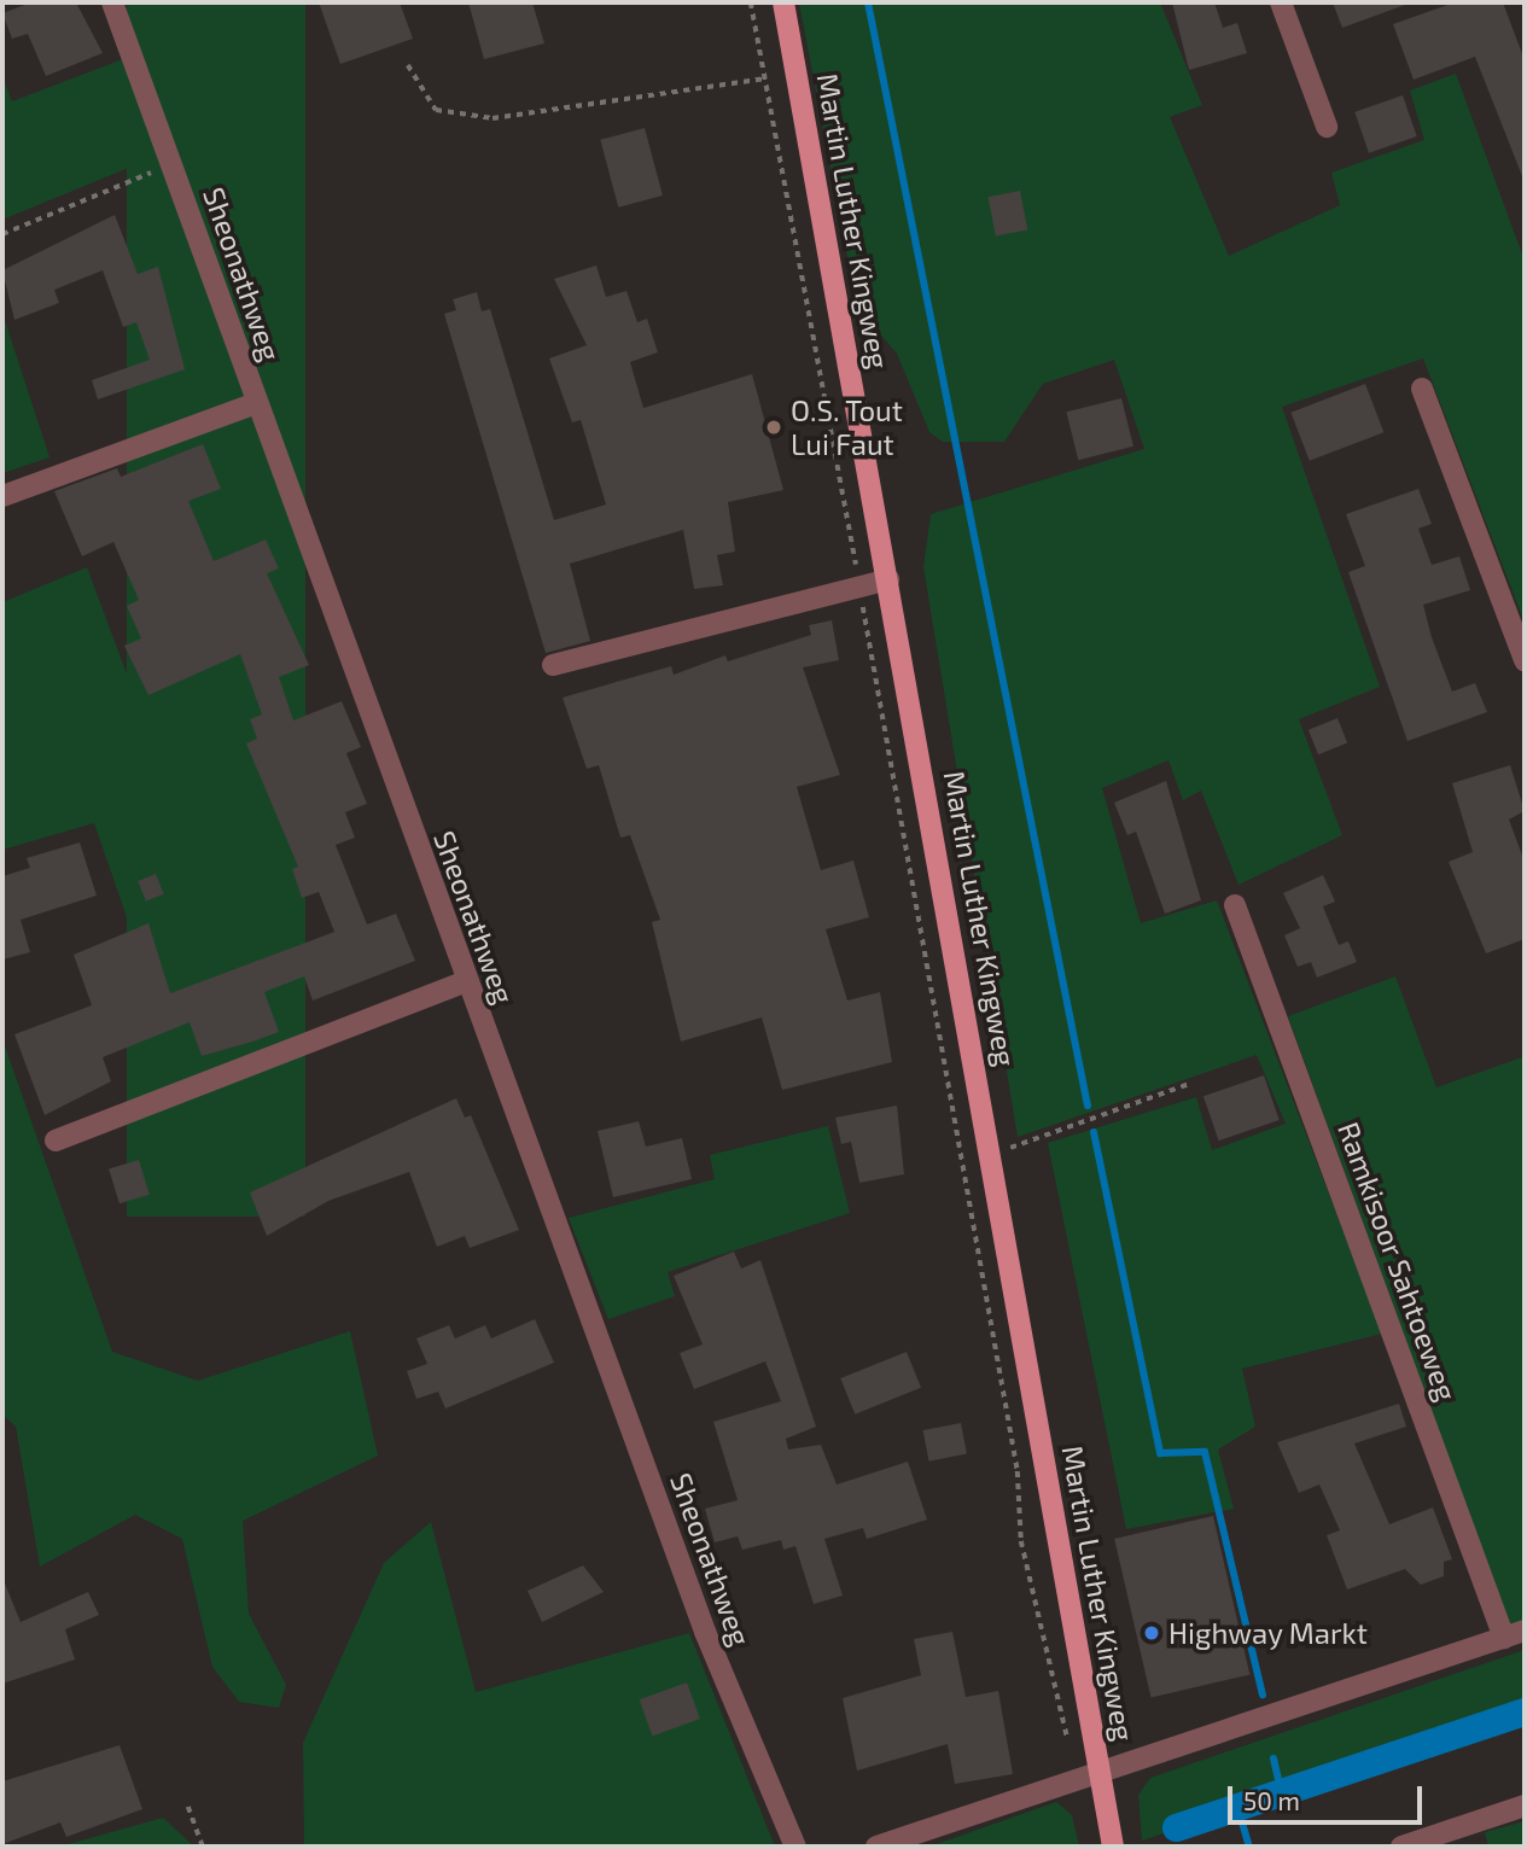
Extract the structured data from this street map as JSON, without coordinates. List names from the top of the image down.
{
  "streets": {
    "main road": ["Martin Luther Kingweg"],
    "street": ["Sheonathweg", "Ramkisoor Sahtoeweg"]
  },
  "places": ["O.S. Tout Lui Faut", "Highway Markt"],
  "scale_bar": "50 m"
}
